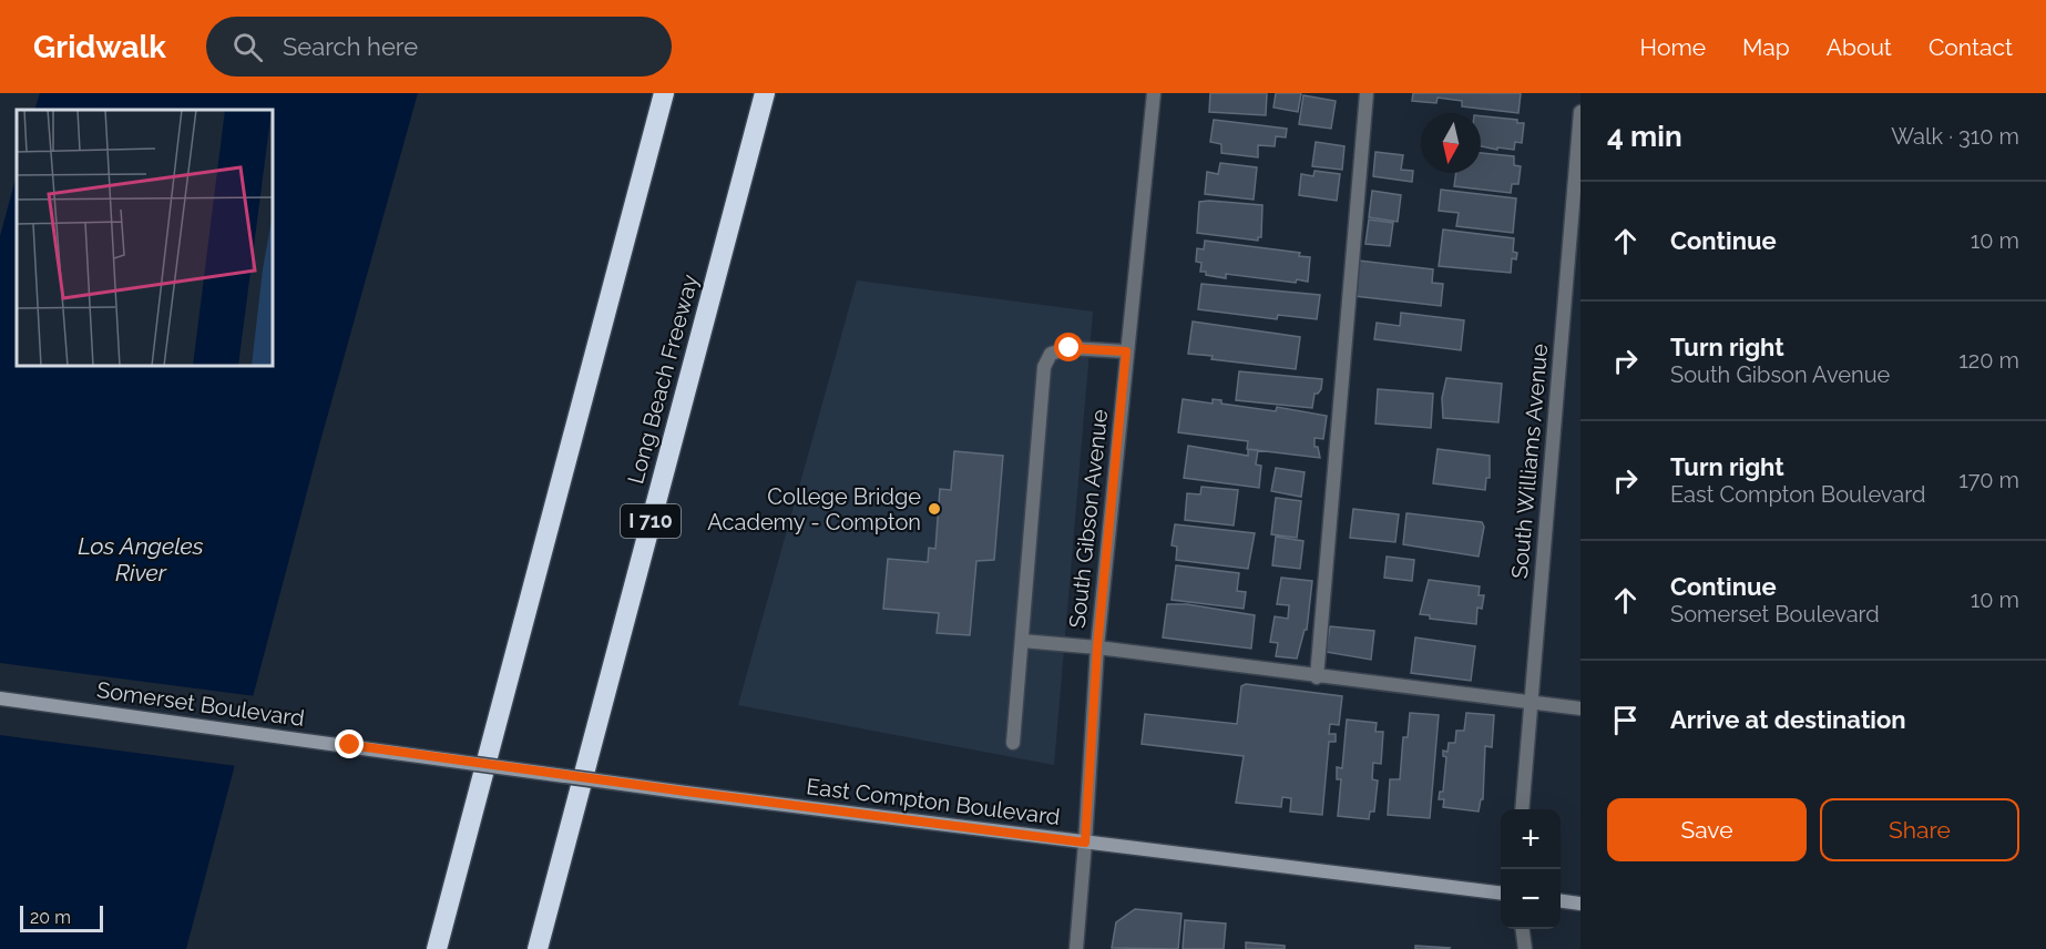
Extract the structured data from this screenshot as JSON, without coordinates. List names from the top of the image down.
{
  "streets": {
    "highway": ["Long Beach Freeway", "I 710"],
    "main road": ["Somerset Boulevard", "East Compton Boulevard"],
    "street": ["South Williams Avenue", "South Gibson Avenue"]
  },
  "crossings": [
    ["South Gibson Avenue", "East Compton Boulevard"],
    ["Somerset Boulevard", "East Compton Boulevard"]
  ],
  "water": ["Los Angeles River"],
  "places": ["College Bridge Academy - Compton"],
  "scale_bar": "20 m",
  "north": "bottom",
  "page": {
    "header": "Gridwalk",
    "search": "Search here",
    "nav": [
      "Home",
      "Map",
      "About",
      "Contact"
    ],
    "heading": ["4 min", "Walk · 310 m"],
    "list": [
      ["Continue", "10 m"],
      ["Turn right", "South Gibson Avenue", "120 m"],
      ["Turn right", "East Compton Boulevard", "170 m"],
      ["Continue", "Somerset Boulevard", "10 m"],
      "Arrive at destination"
    ],
    "buttons": ["Save", "Share"],
    "map_buttons": ["+", "−"],
    "scale": "20 m"
  }
}
